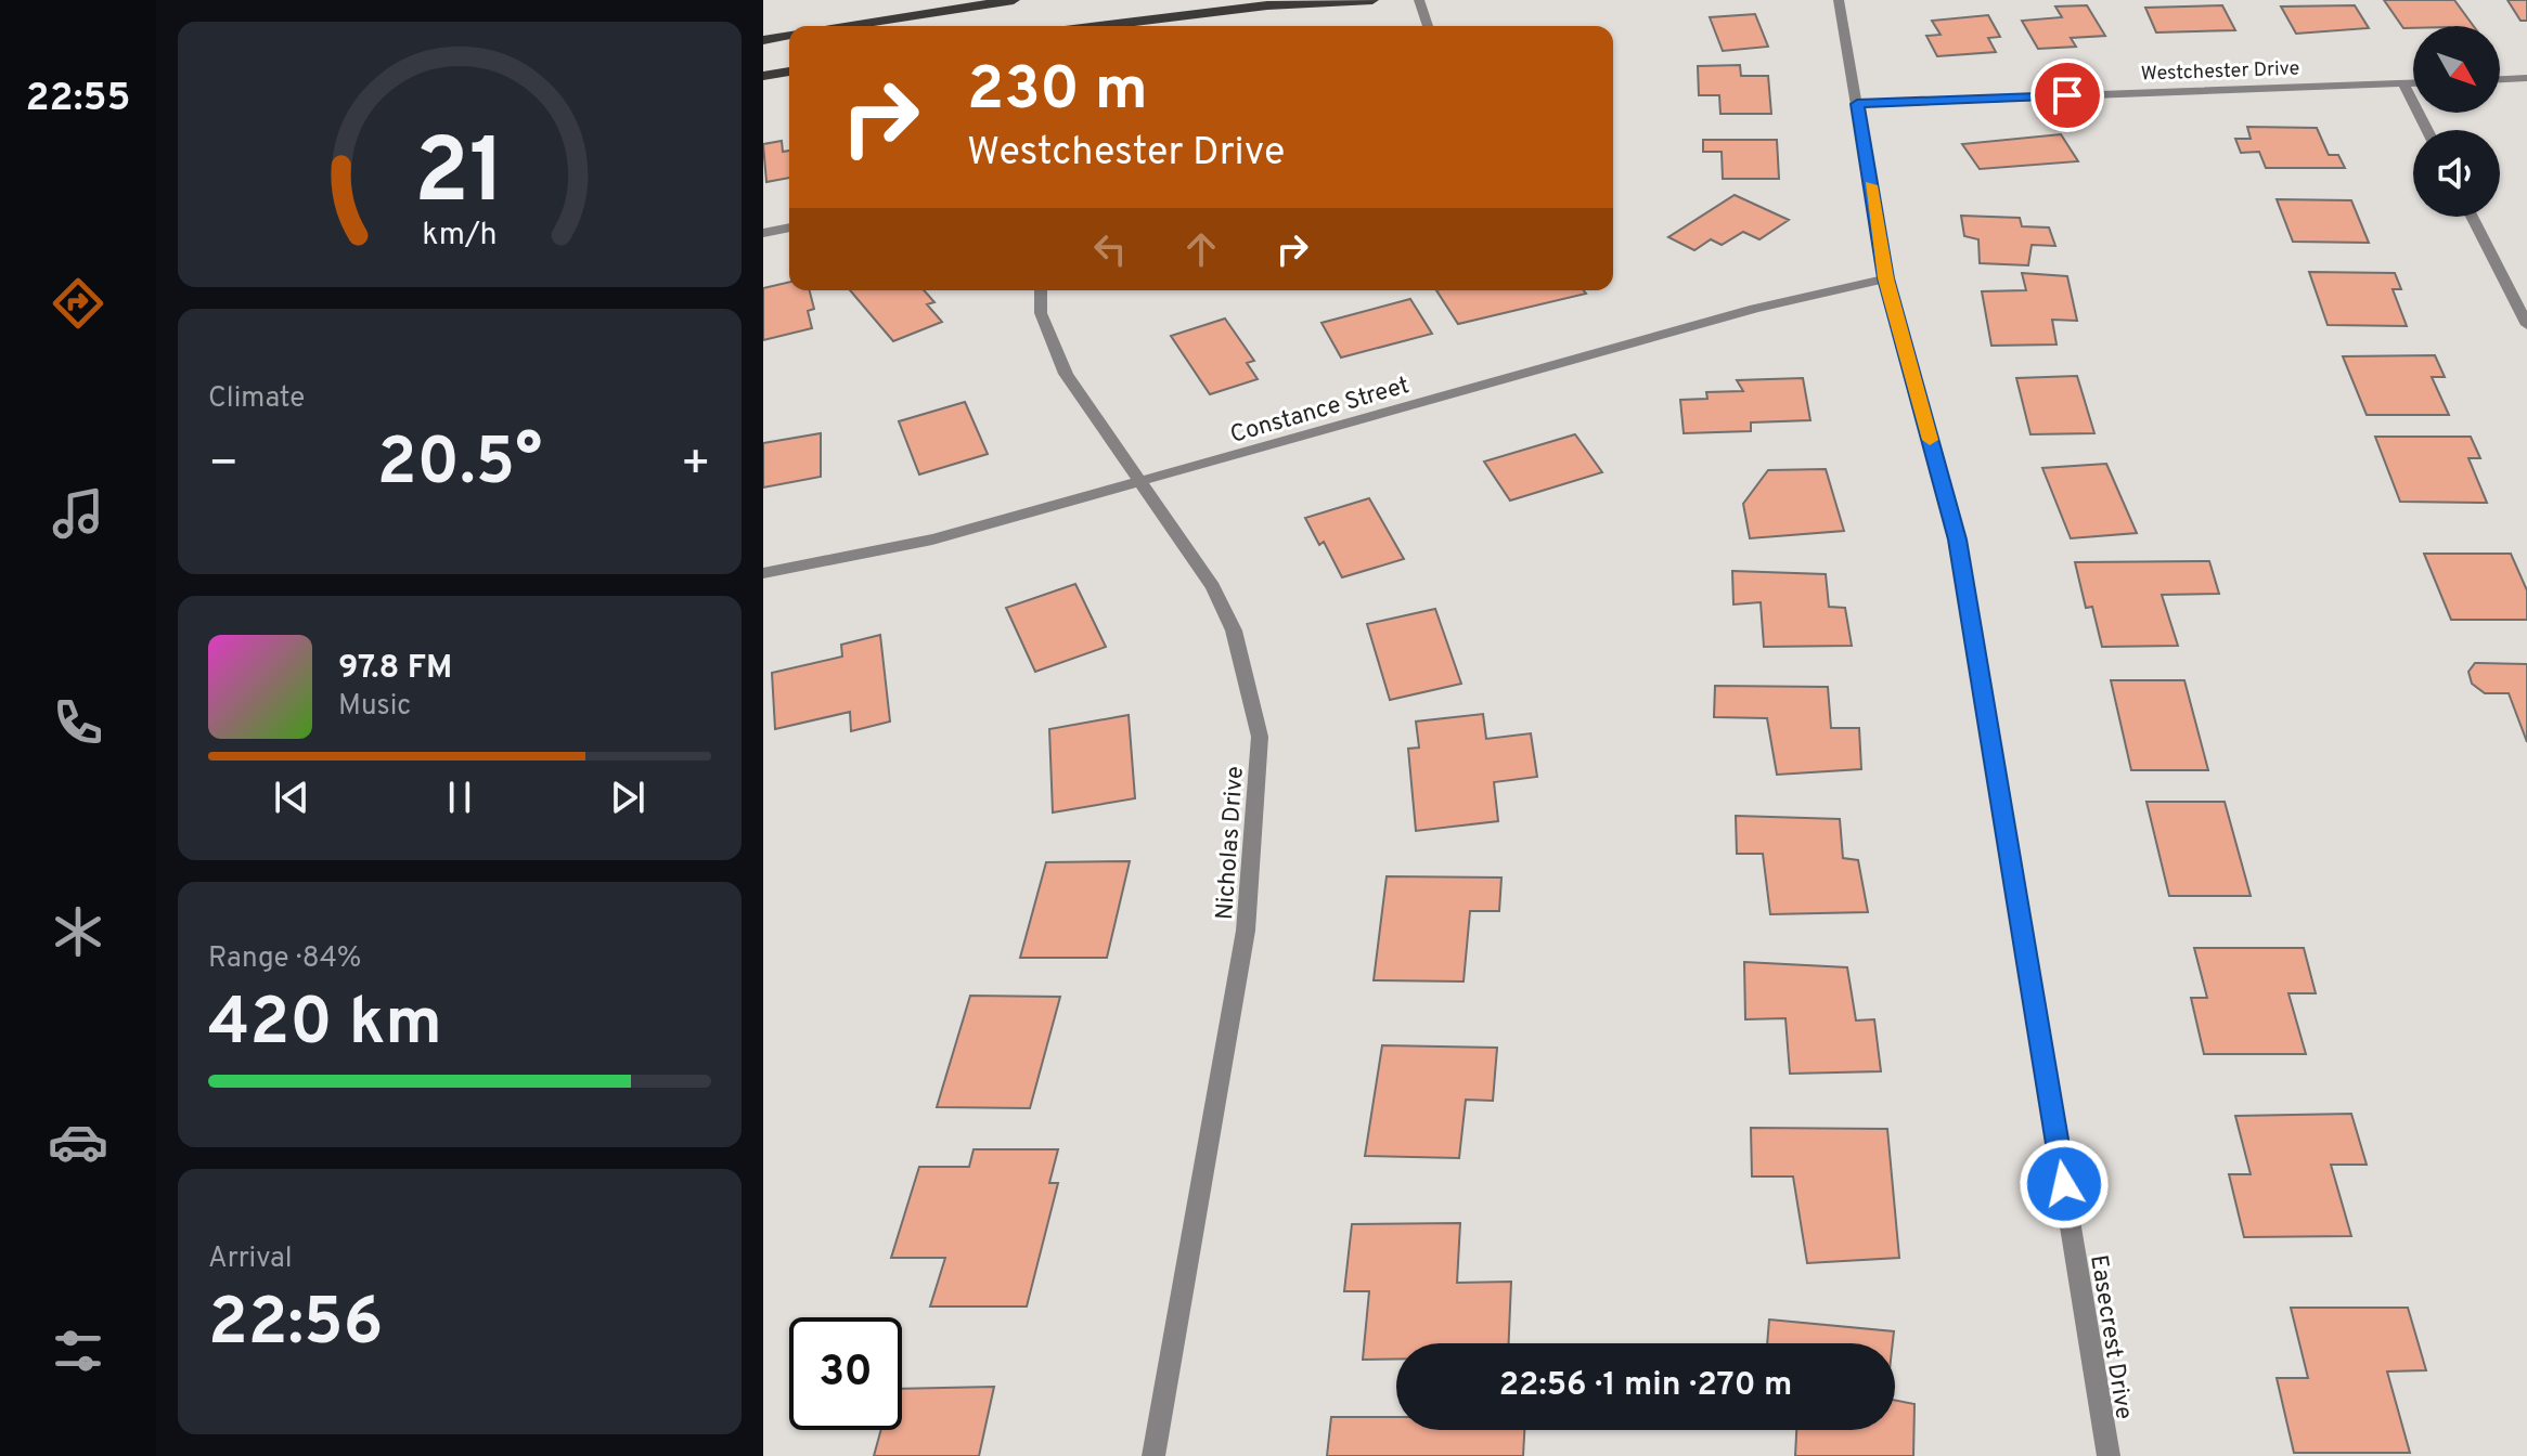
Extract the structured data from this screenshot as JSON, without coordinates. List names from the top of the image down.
{
  "streets": {
    "street": [
      "Westchester Drive",
      "Constance Street",
      "Nicholas Drive",
      "Easecrest Drive"
    ]
  },
  "crossings": [
    ["Westchester Drive", "Easecrest Drive"],
    ["Constance Street", "Nicholas Drive"],
    ["Constance Street", "Easecrest Drive"]
  ],
  "north": "bottom right",
  "page": {
    "tabs": "22:55",
    "turn": ["230 m", "Westchester Drive"],
    "tile": [
      "Climate",
      ["Range · 84%", "420 km"],
      ["Arrival", "22:56"]
    ],
    "heat": ["−", "20.5°", "+"],
    "song": ["97.8 FM", "Music"],
    "limit": "30",
    "trip": "22:56 · 1 min · 270 m",
    "gauge": ["21", "km/h"]
  }
}
